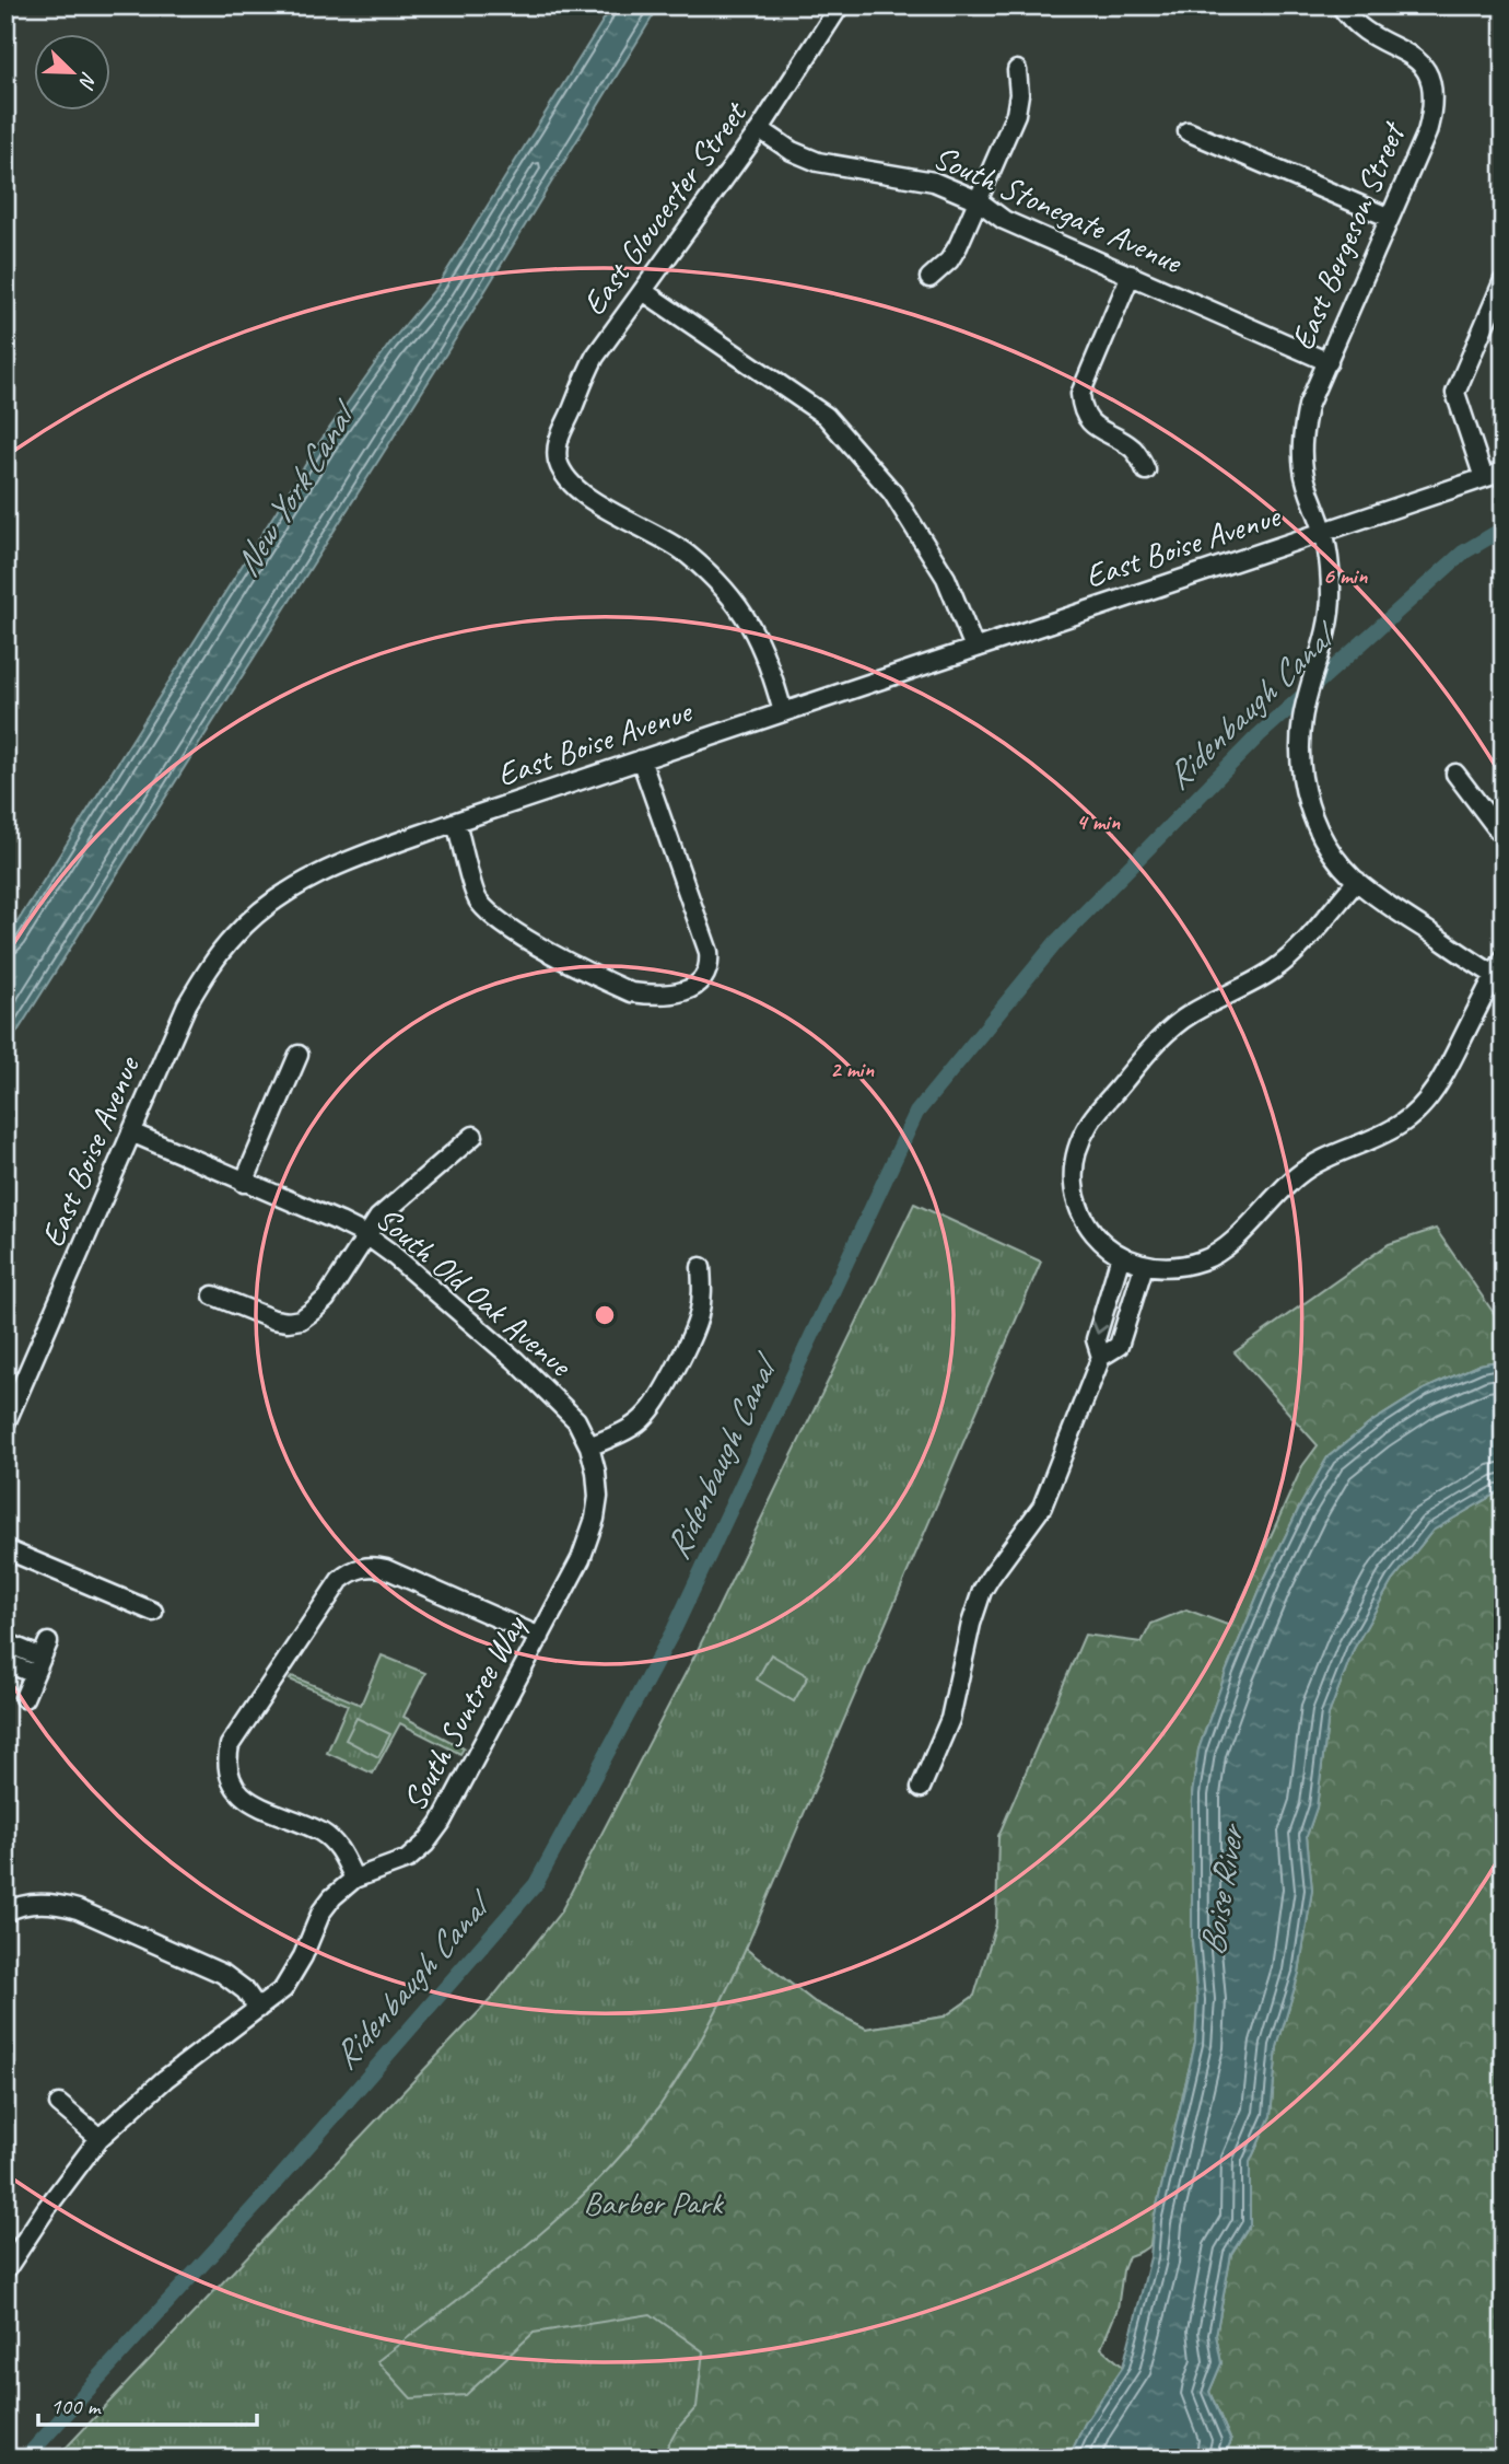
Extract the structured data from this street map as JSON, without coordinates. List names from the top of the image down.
{
  "streets": {
    "street": [
      "East Gloucester Street",
      "South Stonegate Avenue",
      "East Bergeson Street",
      "East Boise Avenue",
      "South Old Oak Avenue",
      "South Suntree Way"
    ]
  },
  "crossings": [
    ["East Gloucester Street", "South Stonegate Avenue"],
    ["East Gloucester Street", "East Boise Avenue"],
    ["South Stonegate Avenue", "East Bergeson Street"],
    ["East Bergeson Street", "East Boise Avenue"],
    ["East Boise Avenue", "South Old Oak Avenue"],
    ["South Old Oak Avenue", "South Suntree Way"]
  ],
  "water": ["New York Canal", "Ridenbaugh Canal", "Boise River"],
  "parks": ["Barber Park"],
  "scale_bar": "100 m",
  "north": "bottom right",
  "rings": ["6 min", "4 min", "2 min"]
}
